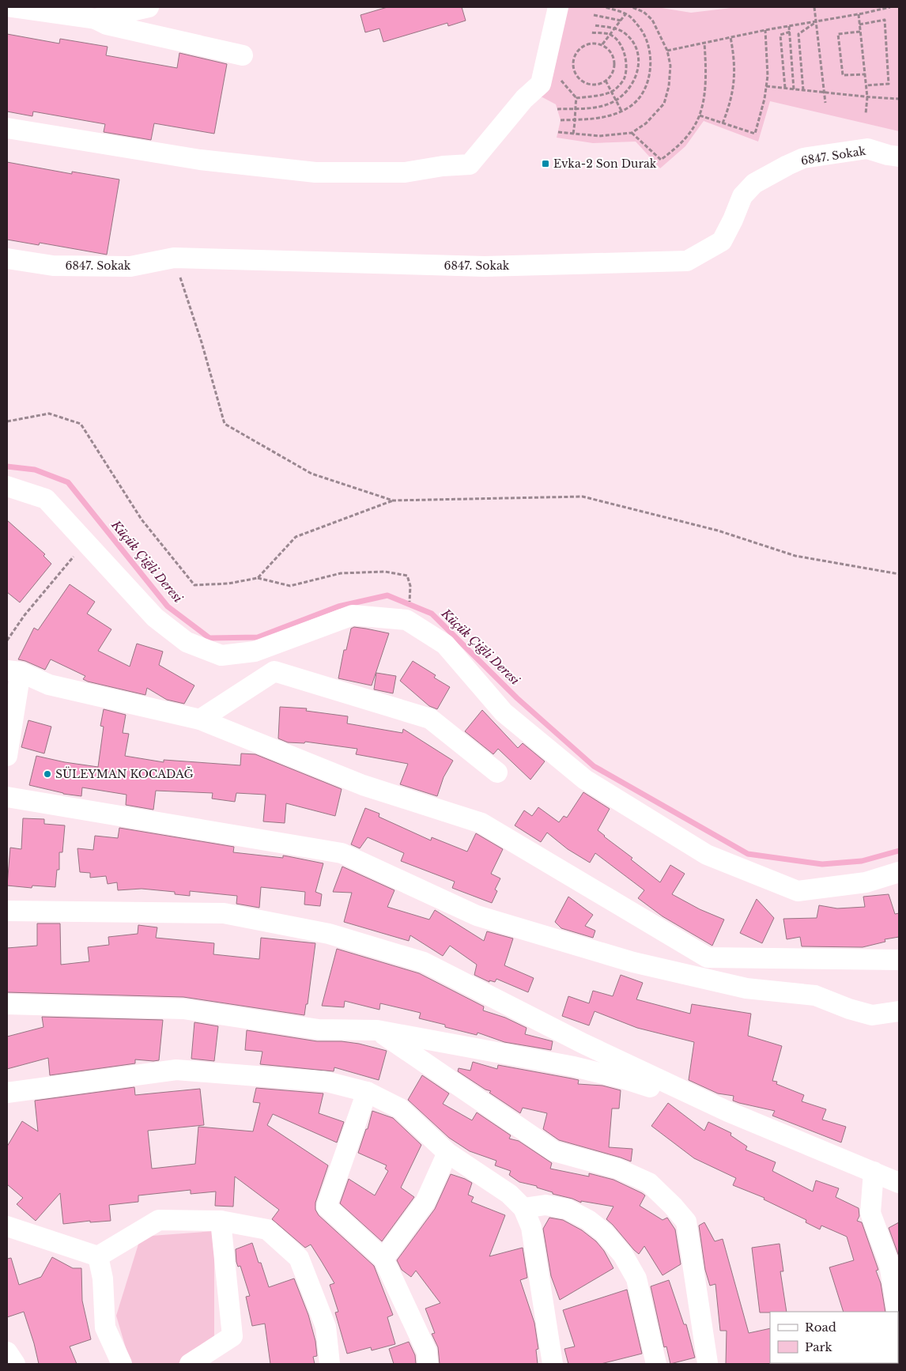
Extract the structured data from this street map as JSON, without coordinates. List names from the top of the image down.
{
  "streets": {
    "street": ["6847. Sokak"]
  },
  "water": ["Küçük Çiğli Deresi"],
  "places": {
    "transit": ["Evka-2 Son Durak"],
    "other": ["SÜLEYMAN KOCADAĞ"]
  },
  "legend": ["Road", "Park"]
}
